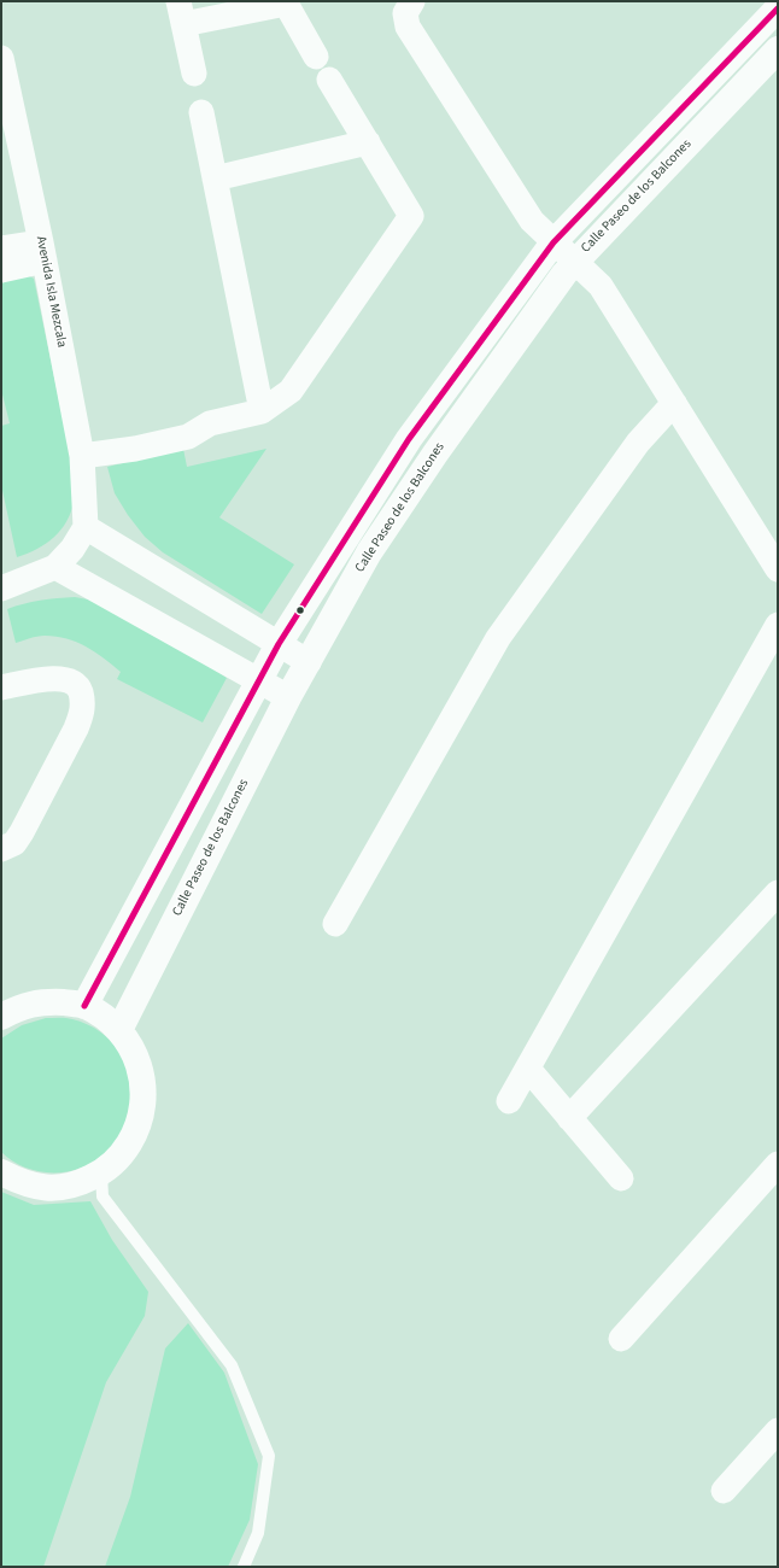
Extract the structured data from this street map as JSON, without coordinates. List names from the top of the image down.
{
  "streets": {
    "main road": ["Calle Paseo de los Balcones"],
    "street": ["Avenida Isla Mezcala"]
  }
}
